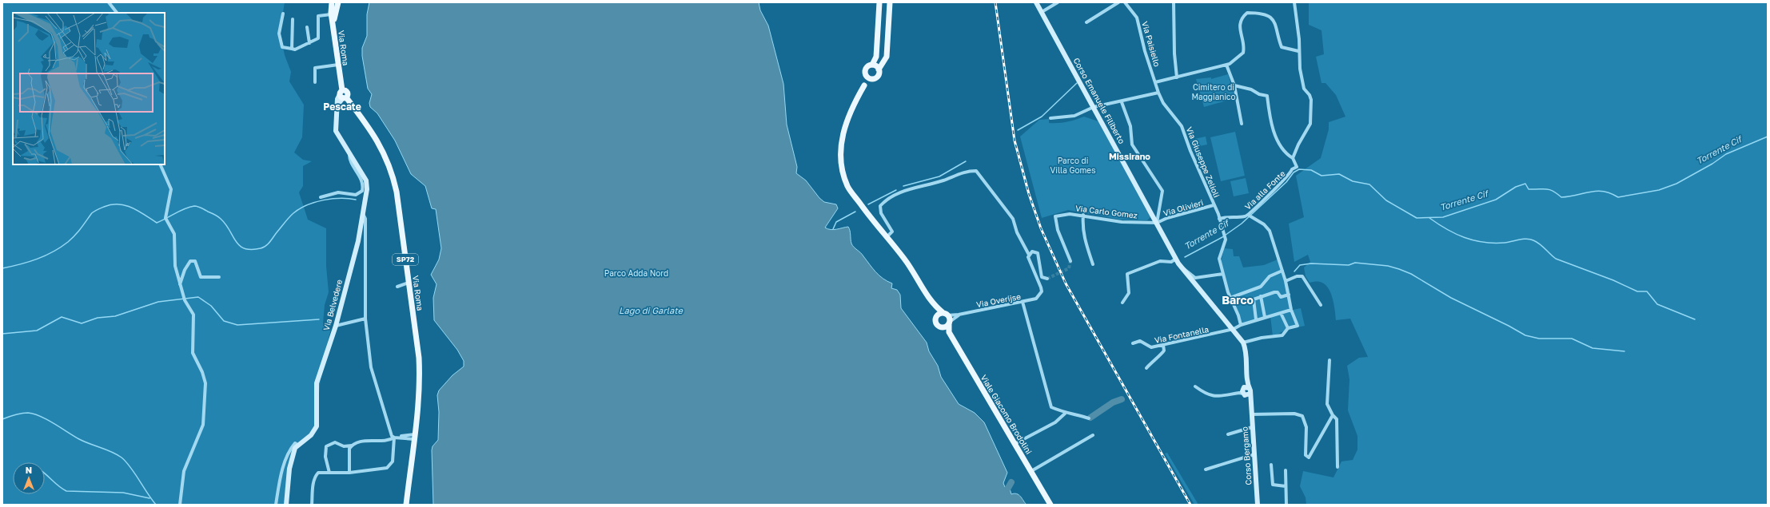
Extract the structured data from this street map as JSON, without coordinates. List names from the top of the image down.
{
  "streets": {
    "main road": [
      "Via Roma",
      "Corso Emanuele Filiberto",
      "SP72",
      "Via Belvedere",
      "Viale Giacomo Brodolini",
      "Corso Bergamo"
    ],
    "street": [
      "Via Paisiello",
      "Via Giuseppe Zelioli",
      "Via alla Fonte",
      "Via Olivieri",
      "Via Carlo Gomez",
      "Via Overijse",
      "Via Fontanella"
    ]
  },
  "crossings": [
    ["Via Paisiello", "Via Giuseppe Zelioli"],
    ["Via Roma", "Via Belvedere"],
    ["Corso Emanuele Filiberto", "Via Olivieri"],
    ["Corso Emanuele Filiberto", "Via Carlo Gomez"],
    ["Corso Emanuele Filiberto", "Via Fontanella"],
    ["Corso Emanuele Filiberto", "Corso Bergamo"],
    ["Via Giuseppe Zelioli", "Via alla Fonte"],
    ["Via Giuseppe Zelioli", "Via Olivieri"],
    ["Via Olivieri", "Via Carlo Gomez"],
    ["Via Overijse", "Viale Giacomo Brodolini"]
  ],
  "districts": ["Pescate", "Missirano", "Barco"],
  "water": ["Torrente Cif", "Lago di Garlate"],
  "parks": ["Cimitero di Maggianico", "Parco di Villa Gomes", "Parco Adda Nord"],
  "north": "top"
}
